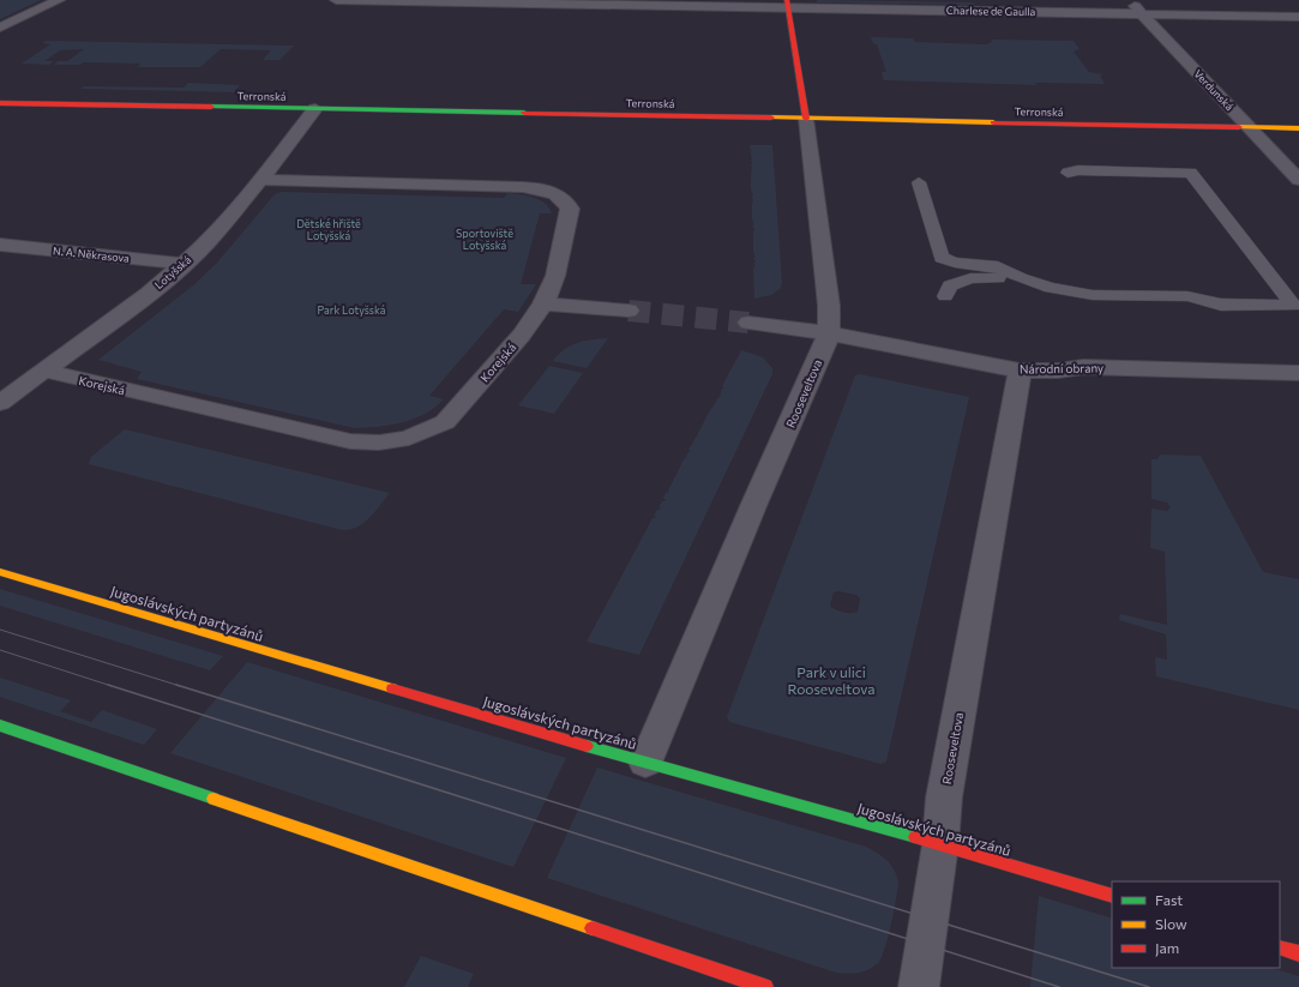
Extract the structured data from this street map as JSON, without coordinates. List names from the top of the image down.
{
  "streets": {
    "street": [
      "Charlese de Gaulla",
      "Verdunská",
      "Terronská",
      "N. A. Někrasova",
      "Lotyšská",
      "Korejská",
      "Národní obrany",
      "Rooseveltova",
      "Jugoslávských partyzánů"
    ]
  },
  "crossings": [
    ["Charlese de Gaulla", "Verdunská"],
    ["Charlese de Gaulla", "Rooseveltova"],
    ["Verdunská", "Terronská"],
    ["Terronská", "Lotyšská"],
    ["Terronská", "Rooseveltova"],
    ["N. A. Někrasova", "Lotyšská"],
    ["Lotyšská", "Korejská"],
    ["Národní obrany", "Rooseveltova"],
    ["Rooseveltova", "Jugoslávských partyzánů"]
  ],
  "parks": [
    "Dětské hřiště Lotyšská",
    "Sportoviště Lotyšská",
    "Park Lotyšská",
    "Park v ulici Rooseveltova"
  ],
  "legend": ["Fast", "Slow", "Jam"]
}
